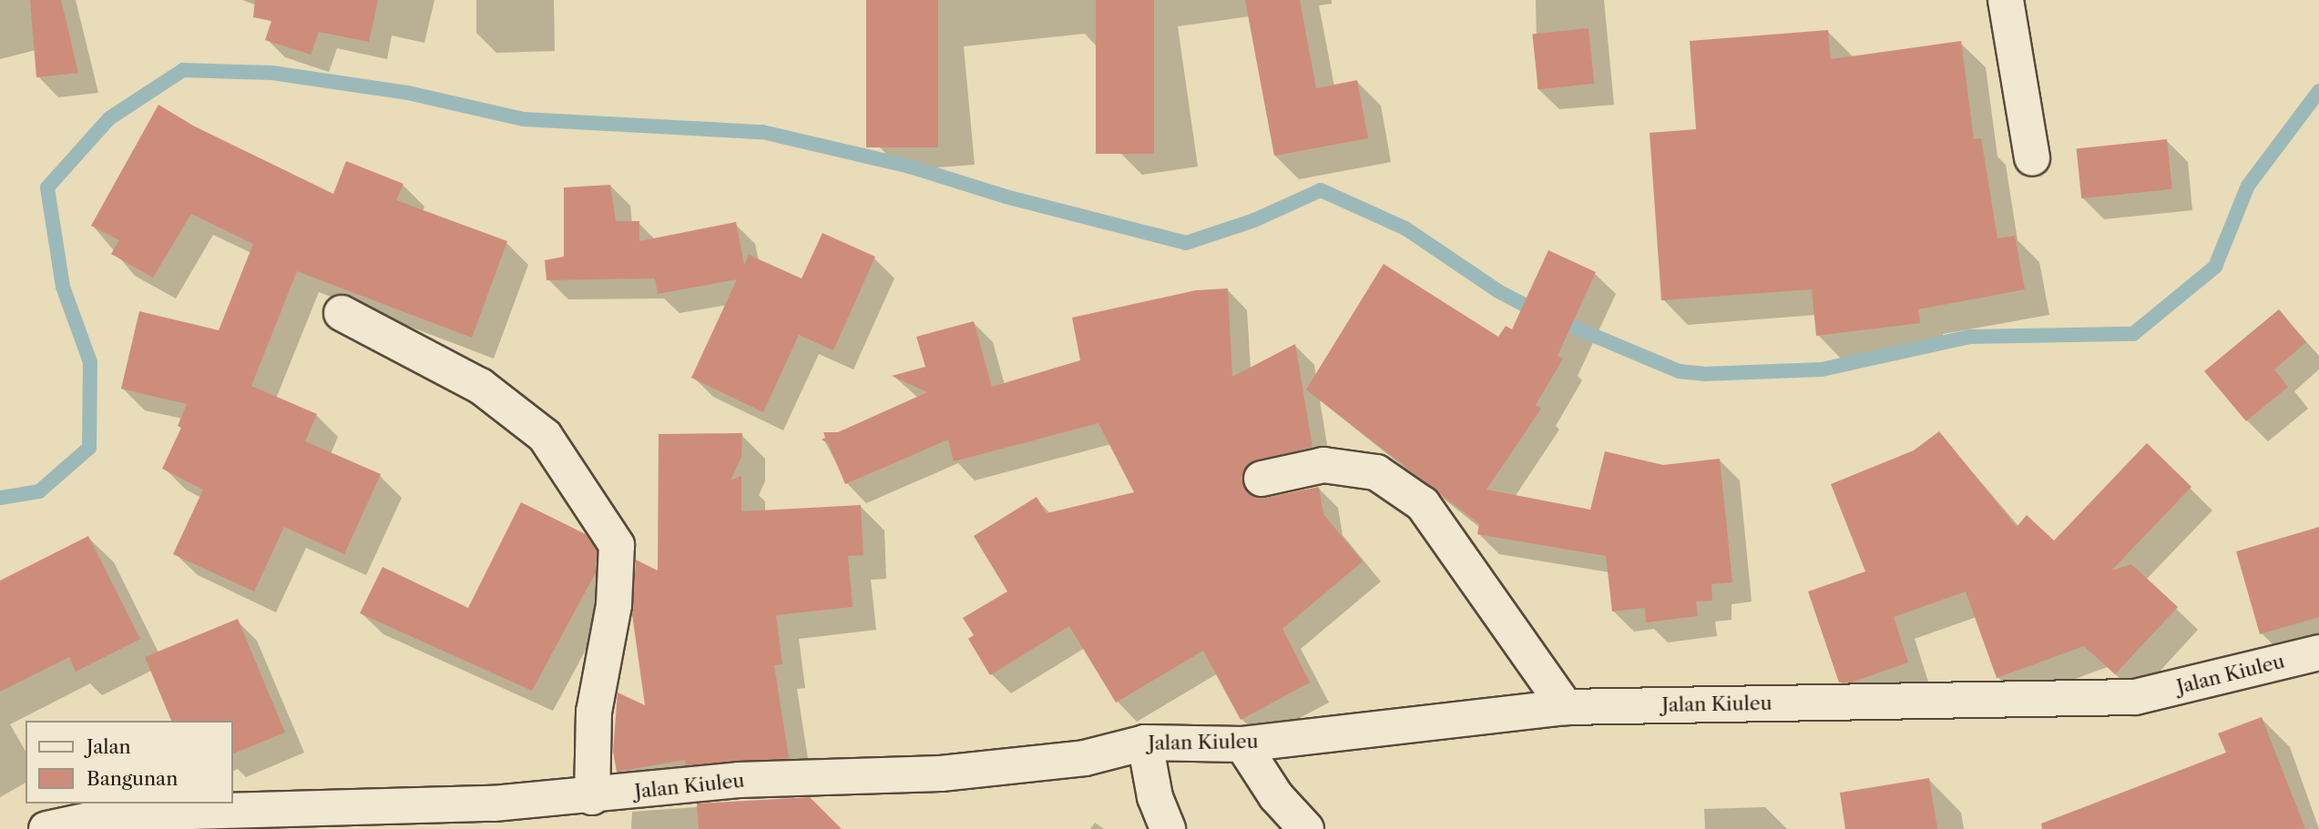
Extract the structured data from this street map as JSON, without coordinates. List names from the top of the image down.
{
  "streets": {
    "street": ["Jalan Kiuleu"]
  },
  "legend": ["Jalan", "Bangunan"]
}
